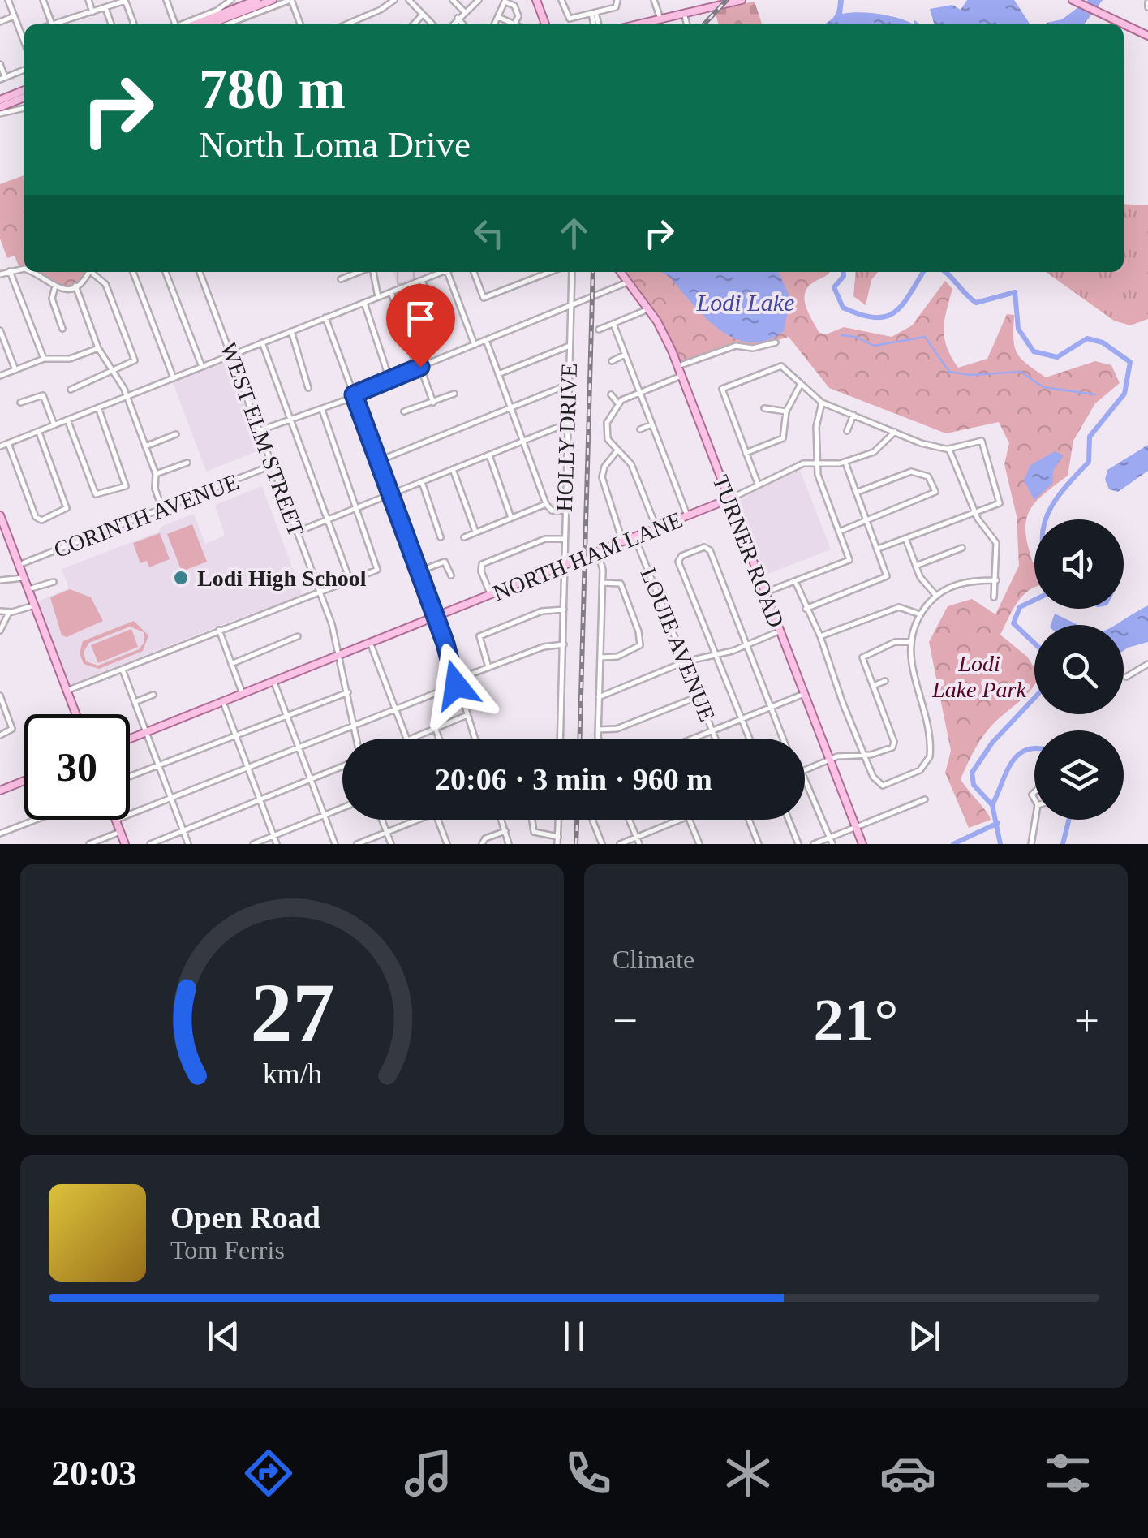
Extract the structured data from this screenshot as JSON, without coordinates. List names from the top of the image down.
{
  "streets": {
    "main road": ["TURNER ROAD", "NORTH HAM LANE"],
    "street": [
      "HOLLY DRIVE",
      "WEST ELM STREET",
      "CORINTH AVENUE",
      "LOUIE AVENUE"
    ]
  },
  "crossings": [
    ["HOLLY DRIVE", "NORTH HAM LANE"],
    ["WEST ELM STREET", "CORINTH AVENUE"],
    ["WEST ELM STREET", "NORTH HAM LANE"],
    ["TURNER ROAD", "NORTH HAM LANE"],
    ["NORTH HAM LANE", "LOUIE AVENUE"]
  ],
  "water": ["Lodi Lake"],
  "parks": ["Lodi Lake Park"],
  "places": ["Lodi High School"],
  "page": {
    "turn": ["780 m", "North Loma Drive"],
    "limit": "30",
    "trip": "20:06 · 3 min · 960 m",
    "tile": "Climate",
    "heat": ["−", "21°", "+"],
    "song": ["Open Road", "Tom Ferris"],
    "tabs": "20:03",
    "gauge": ["27", "km/h"]
  }
}
